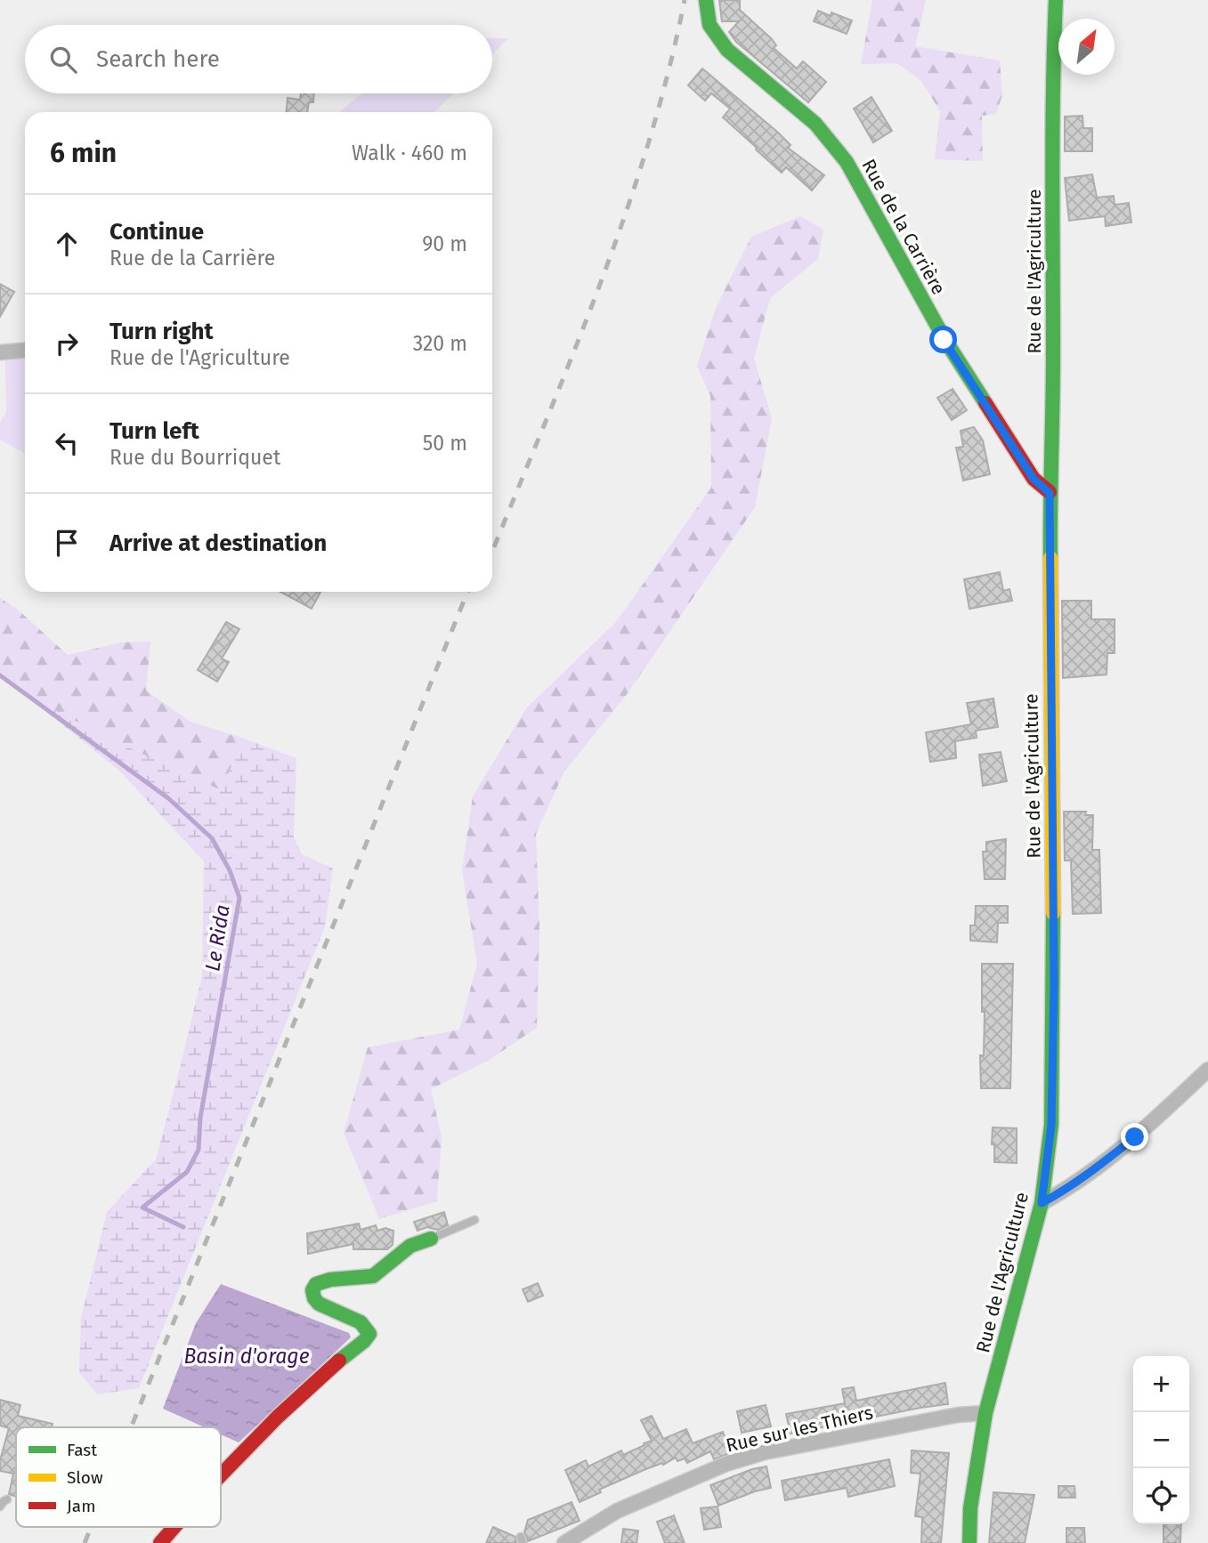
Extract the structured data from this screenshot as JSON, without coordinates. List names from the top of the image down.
{
  "streets": {
    "street": ["Rue de la Carrière", "Rue de l'Agriculture", "Rue sur les Thiers"]
  },
  "crossings": [
    ["Rue de la Carrière", "Rue de l'Agriculture"],
    ["Rue de l'Agriculture", "Rue sur les Thiers"]
  ],
  "water": ["Le Rida", "Basin d'orage"],
  "legend": ["Fast", "Slow", "Jam"],
  "north": "top right",
  "page": {
    "search": "Search here",
    "heading": ["6 min", "Walk · 460 m"],
    "list": [
      ["Continue", "Rue de la Carrière", "90 m"],
      ["Turn right", "Rue de l'Agriculture", "320 m"],
      ["Turn left", "Rue du Bourriquet", "50 m"],
      "Arrive at destination"
    ],
    "map_buttons": ["+", "−"]
  }
}
